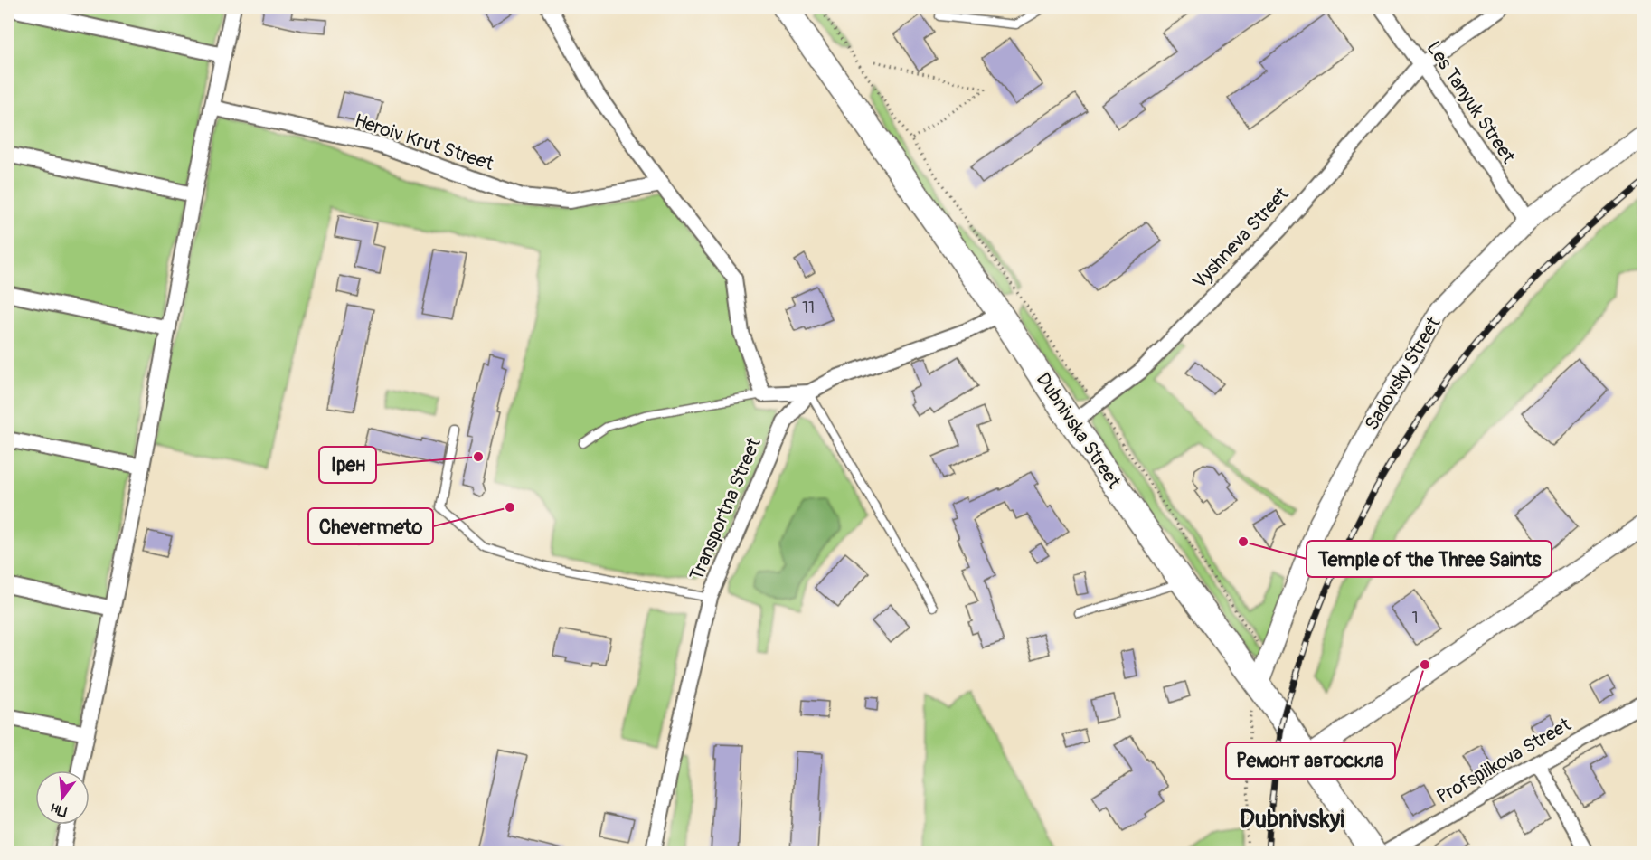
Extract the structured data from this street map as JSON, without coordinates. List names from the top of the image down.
{
  "streets": {
    "main road": ["Dubnivska Street"],
    "street": [
      "Les Tanyuk Street",
      "Heroiv Krut Street",
      "Vyshneva Street",
      "Sadovsky Street",
      "Transportna Street",
      "Profspilkova Street"
    ]
  },
  "crossings": [
    ["Les Tanyuk Street", "Vyshneva Street"],
    ["Les Tanyuk Street", "Sadovsky Street"],
    ["Vyshneva Street", "Dubnivska Street"],
    ["Sadovsky Street", "Dubnivska Street"],
    ["Dubnivska Street", "Transportna Street"]
  ],
  "districts": ["Dubnivskyi"],
  "places": [
    "Ірен",
    "Chevermeto",
    "Temple of the Three Saints",
    "Ремонт автоскла"
  ],
  "house_numbers": ["11", "1"],
  "north": "bottom"
}
